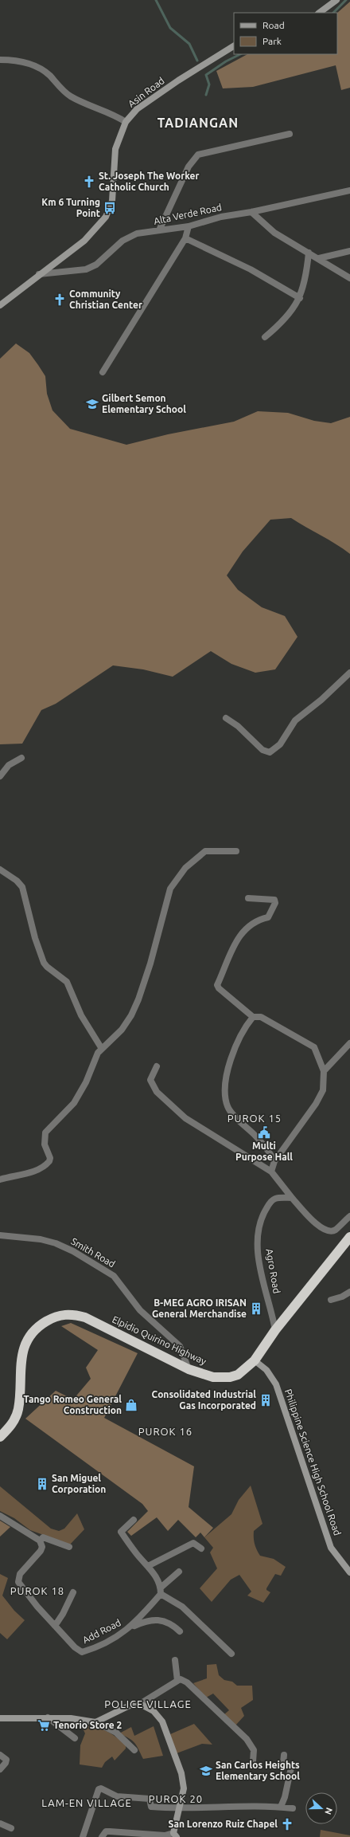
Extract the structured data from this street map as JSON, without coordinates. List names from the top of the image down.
{
  "streets": {
    "highway": ["Elpidio Quirino Highway"],
    "street": [
      "Asin Road",
      "Alta Verde Road",
      "Smith Road",
      "Agro Road",
      "Philippine Science High School Road",
      "Add Road"
    ]
  },
  "crossings": [
    ["Asin Road", "Alta Verde Road"],
    ["Smith Road", "Elpidio Quirino Highway"],
    ["Agro Road", "Elpidio Quirino Highway"],
    ["Elpidio Quirino Highway", "Philippine Science High School Road"]
  ],
  "districts": [
    "TADIANGAN",
    "PUROK 15",
    "PUROK 16",
    "PUROK 18",
    "POLICE VILLAGE",
    "PUROK 20",
    "LAM-EN VILLAGE"
  ],
  "places": {
    "church": ["St. Joseph The Worker Catholic Church", "Community Christian Center", "San Lorenzo Ruiz Chapel"],
    "bus stop": ["Km 6 Turning Point"],
    "school or university": ["Gilbert Semon Elementary School", "San Carlos Heights Elementary School"],
    "public building": ["Multi Purpose Hall"],
    "building": ["B-MEG AGRO IRISAN General Merchandise", "Consolidated Industrial Gas Incorporated", "San Miguel Corporation"],
    "shop": ["Tango Romeo General Construction"],
    "supermarket": ["Tenorio Store 2"]
  },
  "legend": ["Road", "Park"],
  "north": "right"
}
